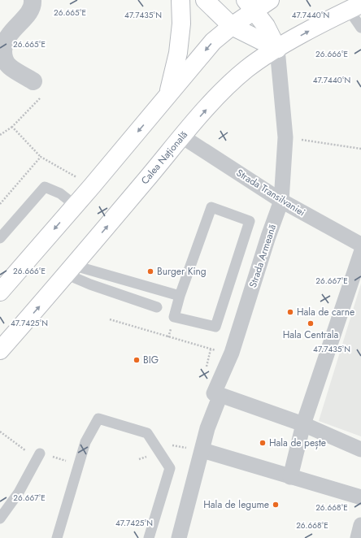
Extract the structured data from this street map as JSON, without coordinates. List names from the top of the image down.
{
  "streets": {
    "main road": ["Calea Națională"],
    "street": ["Strada Transilvaniei", "Strada Armeană"]
  },
  "crossings": [
    ["Calea Națională", "Strada Transilvaniei"],
    ["Calea Națională", "Strada Armeană"],
    ["Strada Transilvaniei", "Strada Armeană"]
  ],
  "places": [
    "Burger King",
    "Hala de carne",
    "Hala Centrala",
    "BIG",
    "Hala de pește",
    "Hala de legume"
  ],
  "coordinates": [
    "26.665°E",
    "47.7435°N",
    "47.7440°N",
    "26.666°E",
    "26.667°E",
    "47.7425°N",
    "26.668°E"
  ]
}
